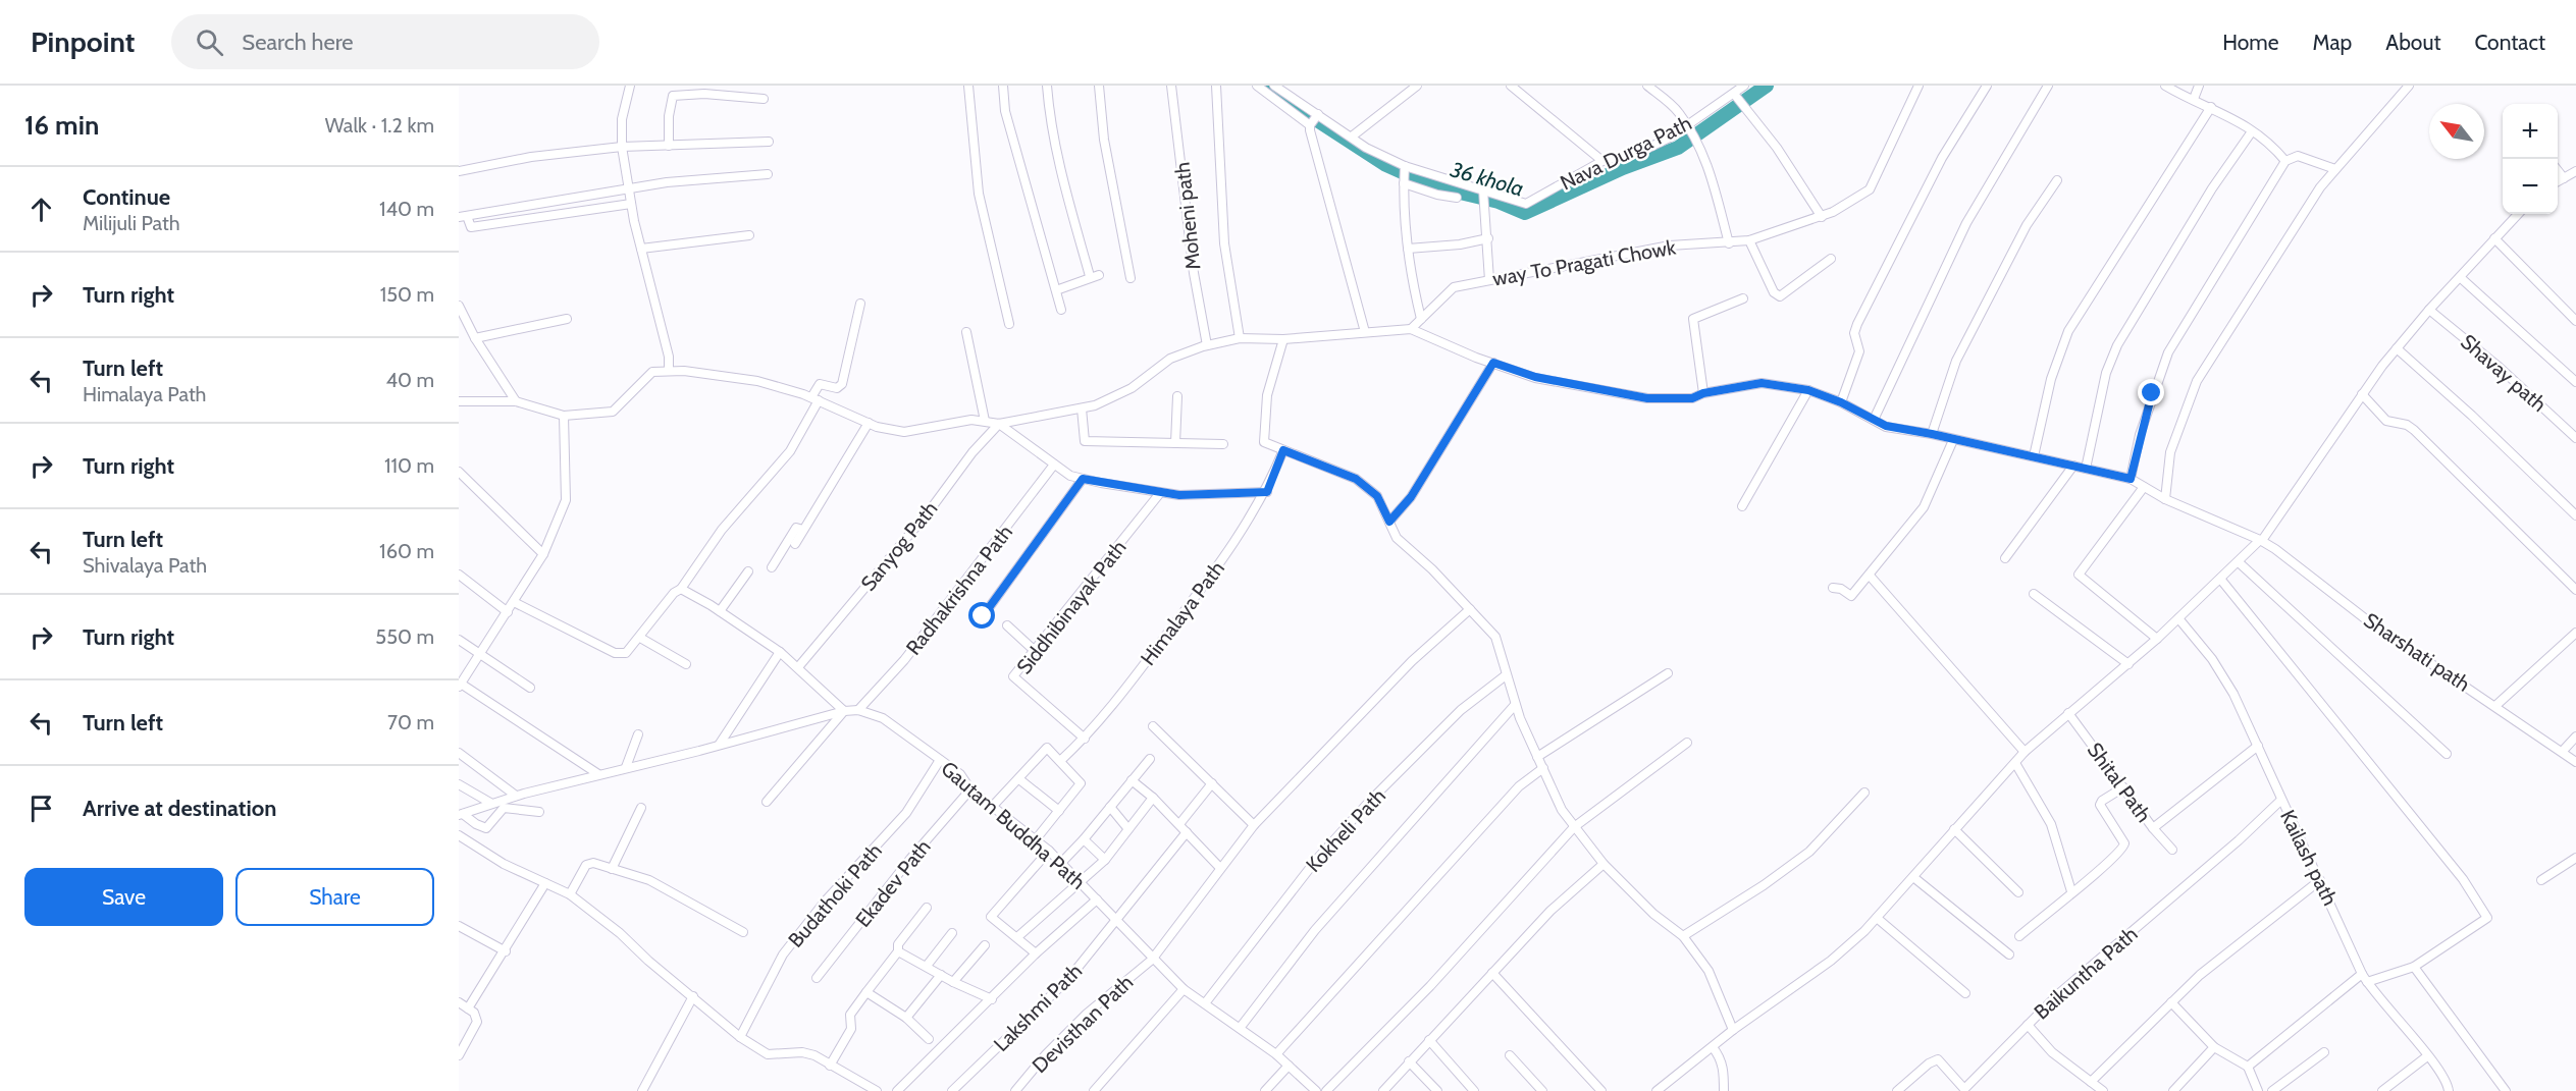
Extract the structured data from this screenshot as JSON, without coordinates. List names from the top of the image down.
{
  "streets": {
    "street": [
      "Nava Durga Path",
      "Moheni path",
      "way To Pragati Chowk",
      "Shavay path",
      "Sanyog Path",
      "Radhakrishna Path",
      "Siddhibinayak Path",
      "Himalaya Path",
      "Sharshati path",
      "Shital Path",
      "Gautam Buddha Path",
      "Kokheli Path",
      "Kailash path",
      "Ekadev Path",
      "Budathoki Path",
      "Baikuntha Path",
      "Lakshmi Path",
      "Devisthan Path"
    ]
  },
  "crossings": [
    ["way To Pragati Chowk", "Sharshati path"],
    ["Radhakrishna Path", "Gautam Buddha Path"],
    ["Siddhibinayak Path", "Himalaya Path"],
    ["Gautam Buddha Path", "Kokheli Path"],
    ["Gautam Buddha Path", "Ekadev Path"],
    ["Gautam Buddha Path", "Budathoki Path"],
    ["Gautam Buddha Path", "Lakshmi Path"],
    ["Gautam Buddha Path", "Devisthan Path"],
    ["Kailash path", "Baikuntha Path"]
  ],
  "water": ["36 khola"],
  "north": "top left",
  "page": {
    "header": "Pinpoint",
    "search": "Search here",
    "nav": [
      "Home",
      "Map",
      "About",
      "Contact"
    ],
    "heading": ["16 min", "Walk · 1.2 km"],
    "map_buttons": ["+", "−"],
    "list": [
      ["Continue", "Milijuli Path", "140 m"],
      ["Turn right", "150 m"],
      ["Turn left", "Himalaya Path", "40 m"],
      ["Turn right", "110 m"],
      ["Turn left", "Shivalaya Path", "160 m"],
      ["Turn right", "550 m"],
      ["Turn left", "70 m"],
      "Arrive at destination"
    ],
    "buttons": ["Save", "Share"]
  }
}
